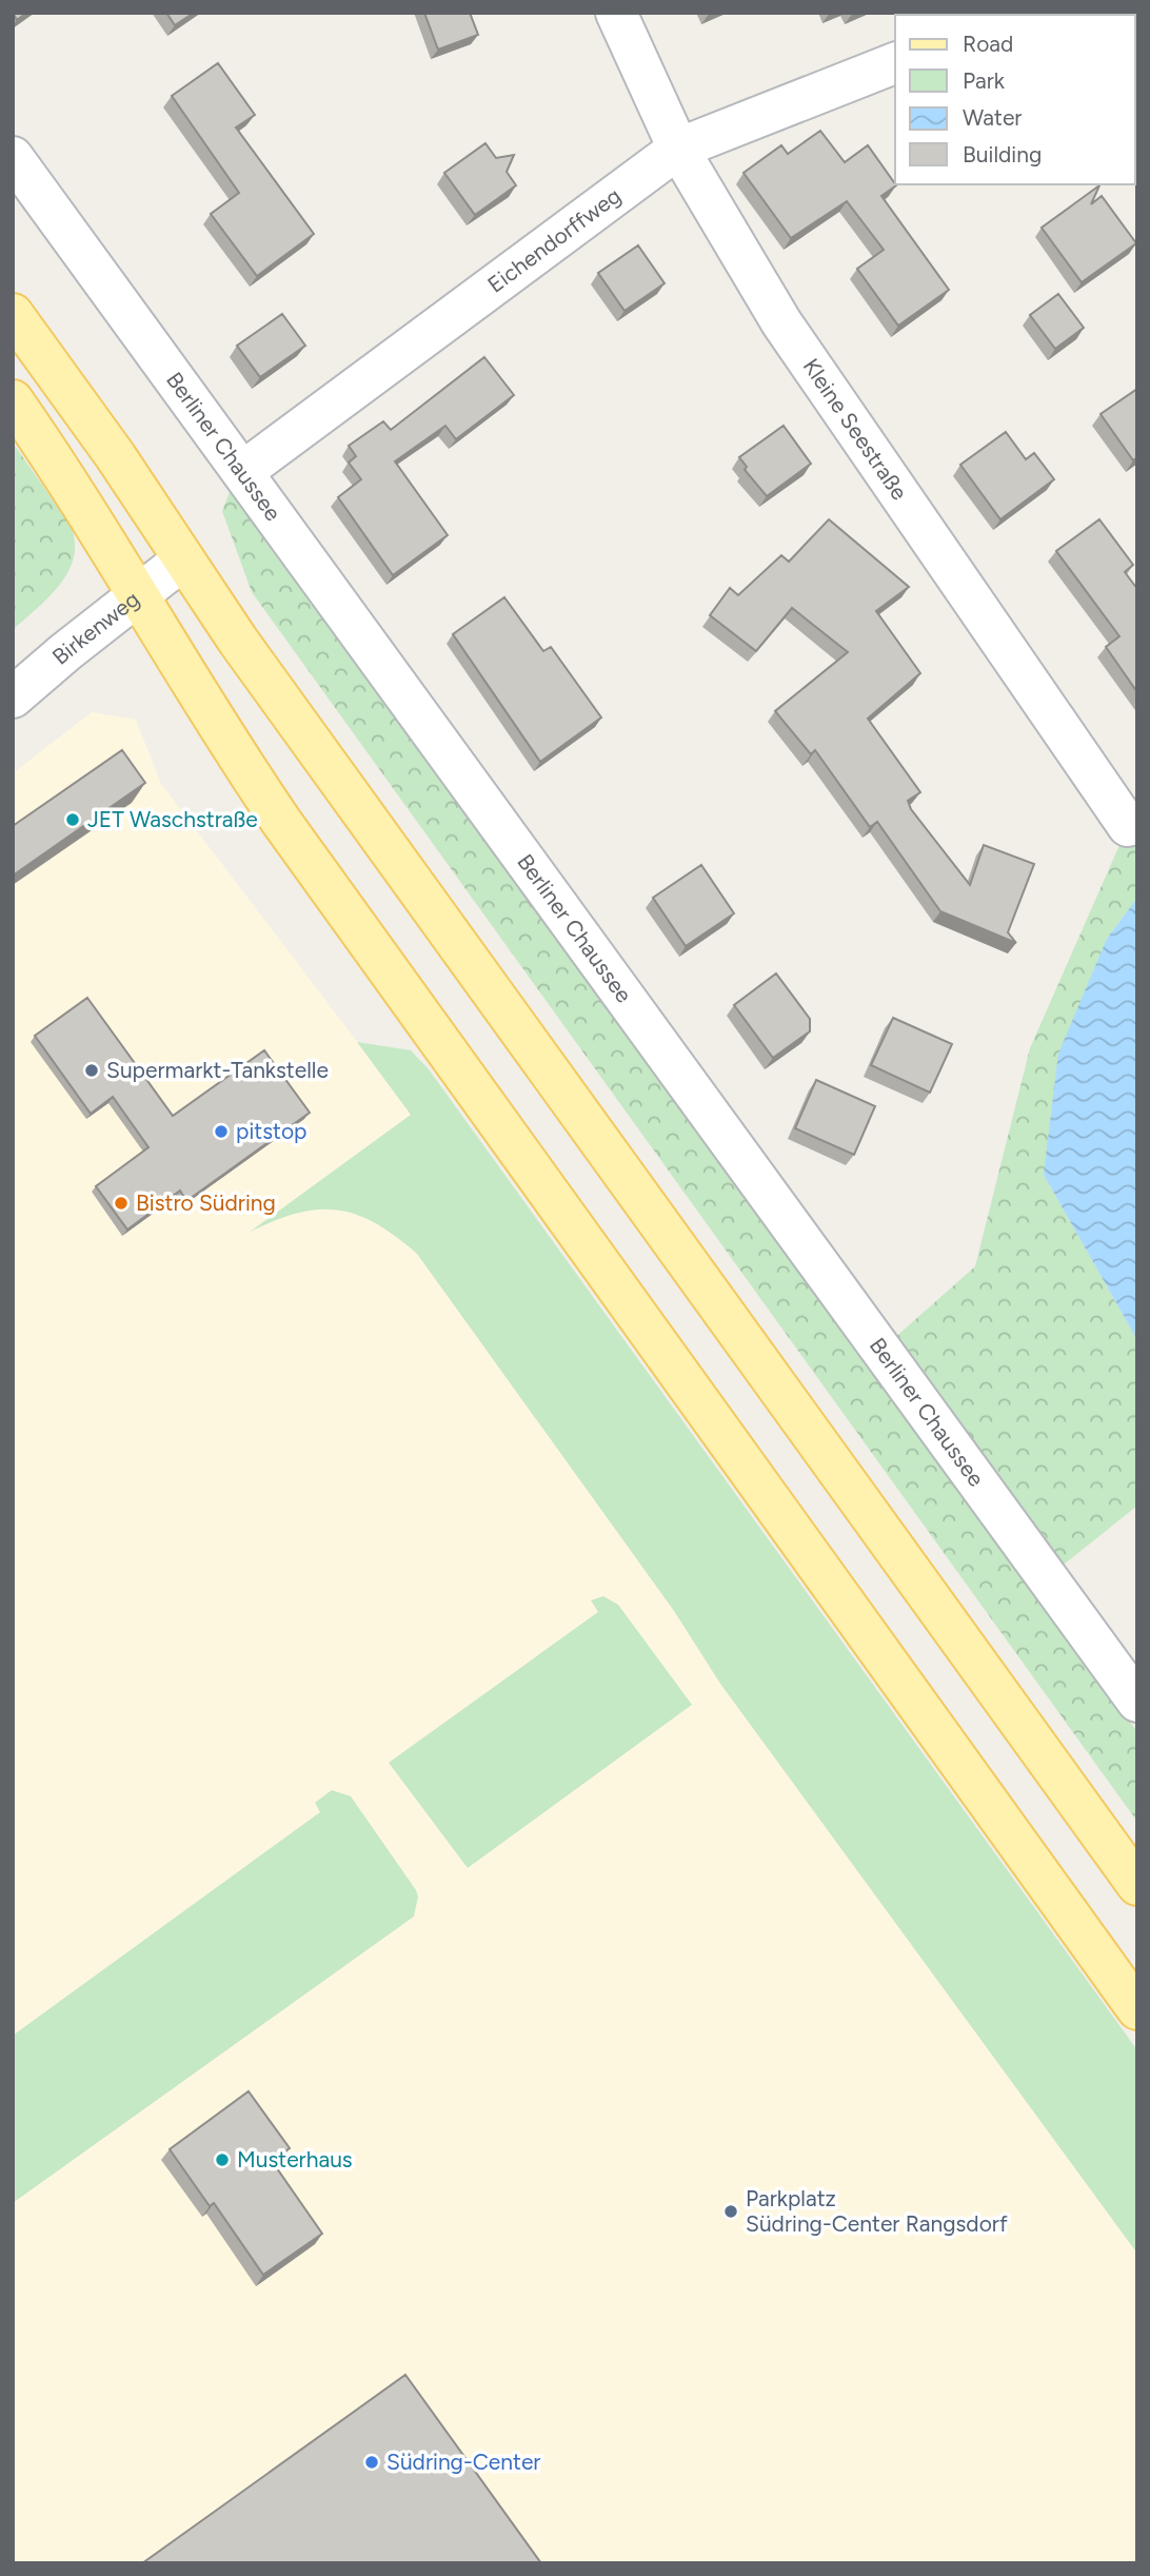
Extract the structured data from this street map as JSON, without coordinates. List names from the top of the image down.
{
  "streets": {
    "street": [
      "Eichendorffweg",
      "Kleine Seestraße",
      "Berliner Chaussee",
      "Birkenweg"
    ]
  },
  "crossings": [
    ["Eichendorffweg", "Kleine Seestraße"],
    ["Eichendorffweg", "Berliner Chaussee"]
  ],
  "places": [
    "JET Waschstraße",
    "Supermarkt-Tankstelle",
    "pitstop",
    "Bistro Südring",
    "Musterhaus",
    "Parkplatz Südring-Center Rangsdorf",
    "Südring-Center"
  ],
  "legend": [
    "Road",
    "Park",
    "Water",
    "Building"
  ]
}
